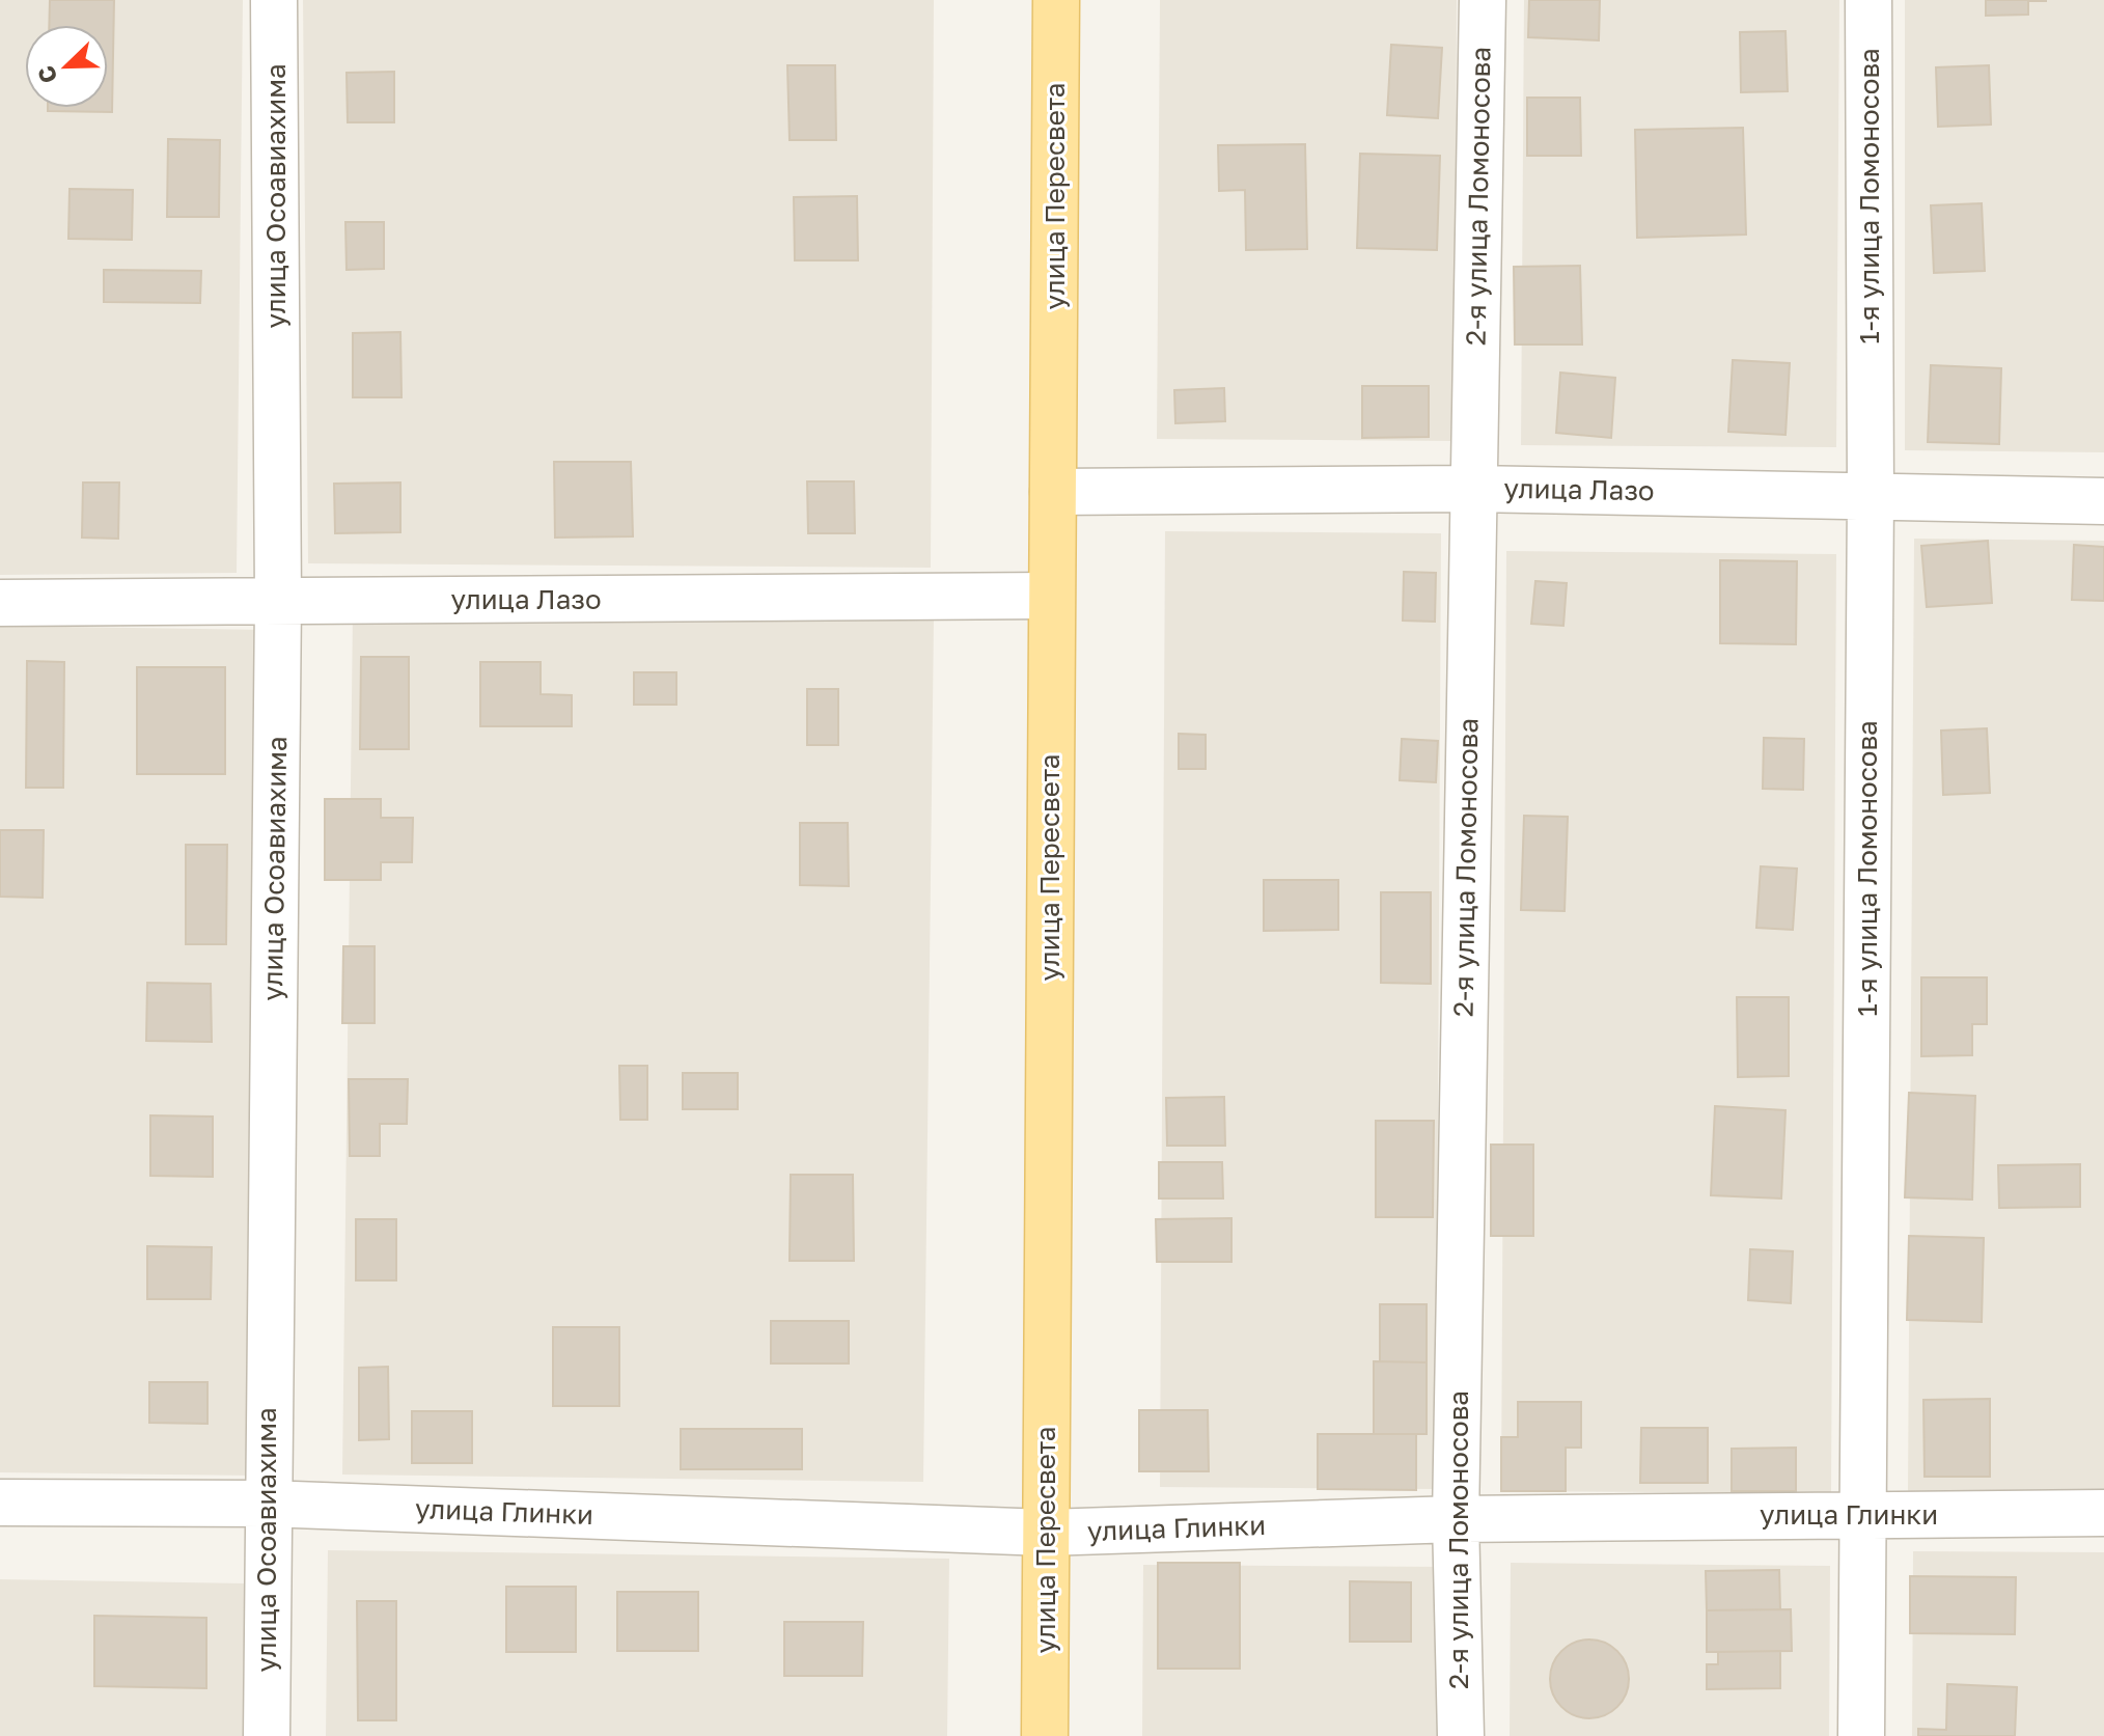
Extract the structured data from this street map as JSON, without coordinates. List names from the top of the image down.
{
  "streets": {
    "main road": ["улица Пересвета"],
    "street": [
      "улица Осоавиахима",
      "2-я улица Ломоносова",
      "1-я улица Ломоносова",
      "улица Лазо",
      "улица Глинки"
    ]
  },
  "crossings": [
    ["улица Осоавиахима", "улица Лазо"],
    ["улица Осоавиахима", "улица Глинки"],
    ["улица Пересвета", "улица Лазо"],
    ["улица Пересвета", "улица Глинки"],
    ["2-я улица Ломоносова", "улица Лазо"],
    ["2-я улица Ломоносова", "улица Глинки"],
    ["1-я улица Ломоносова", "улица Лазо"],
    ["1-я улица Ломоносова", "улица Глинки"]
  ],
  "north": "bottom left"
}
